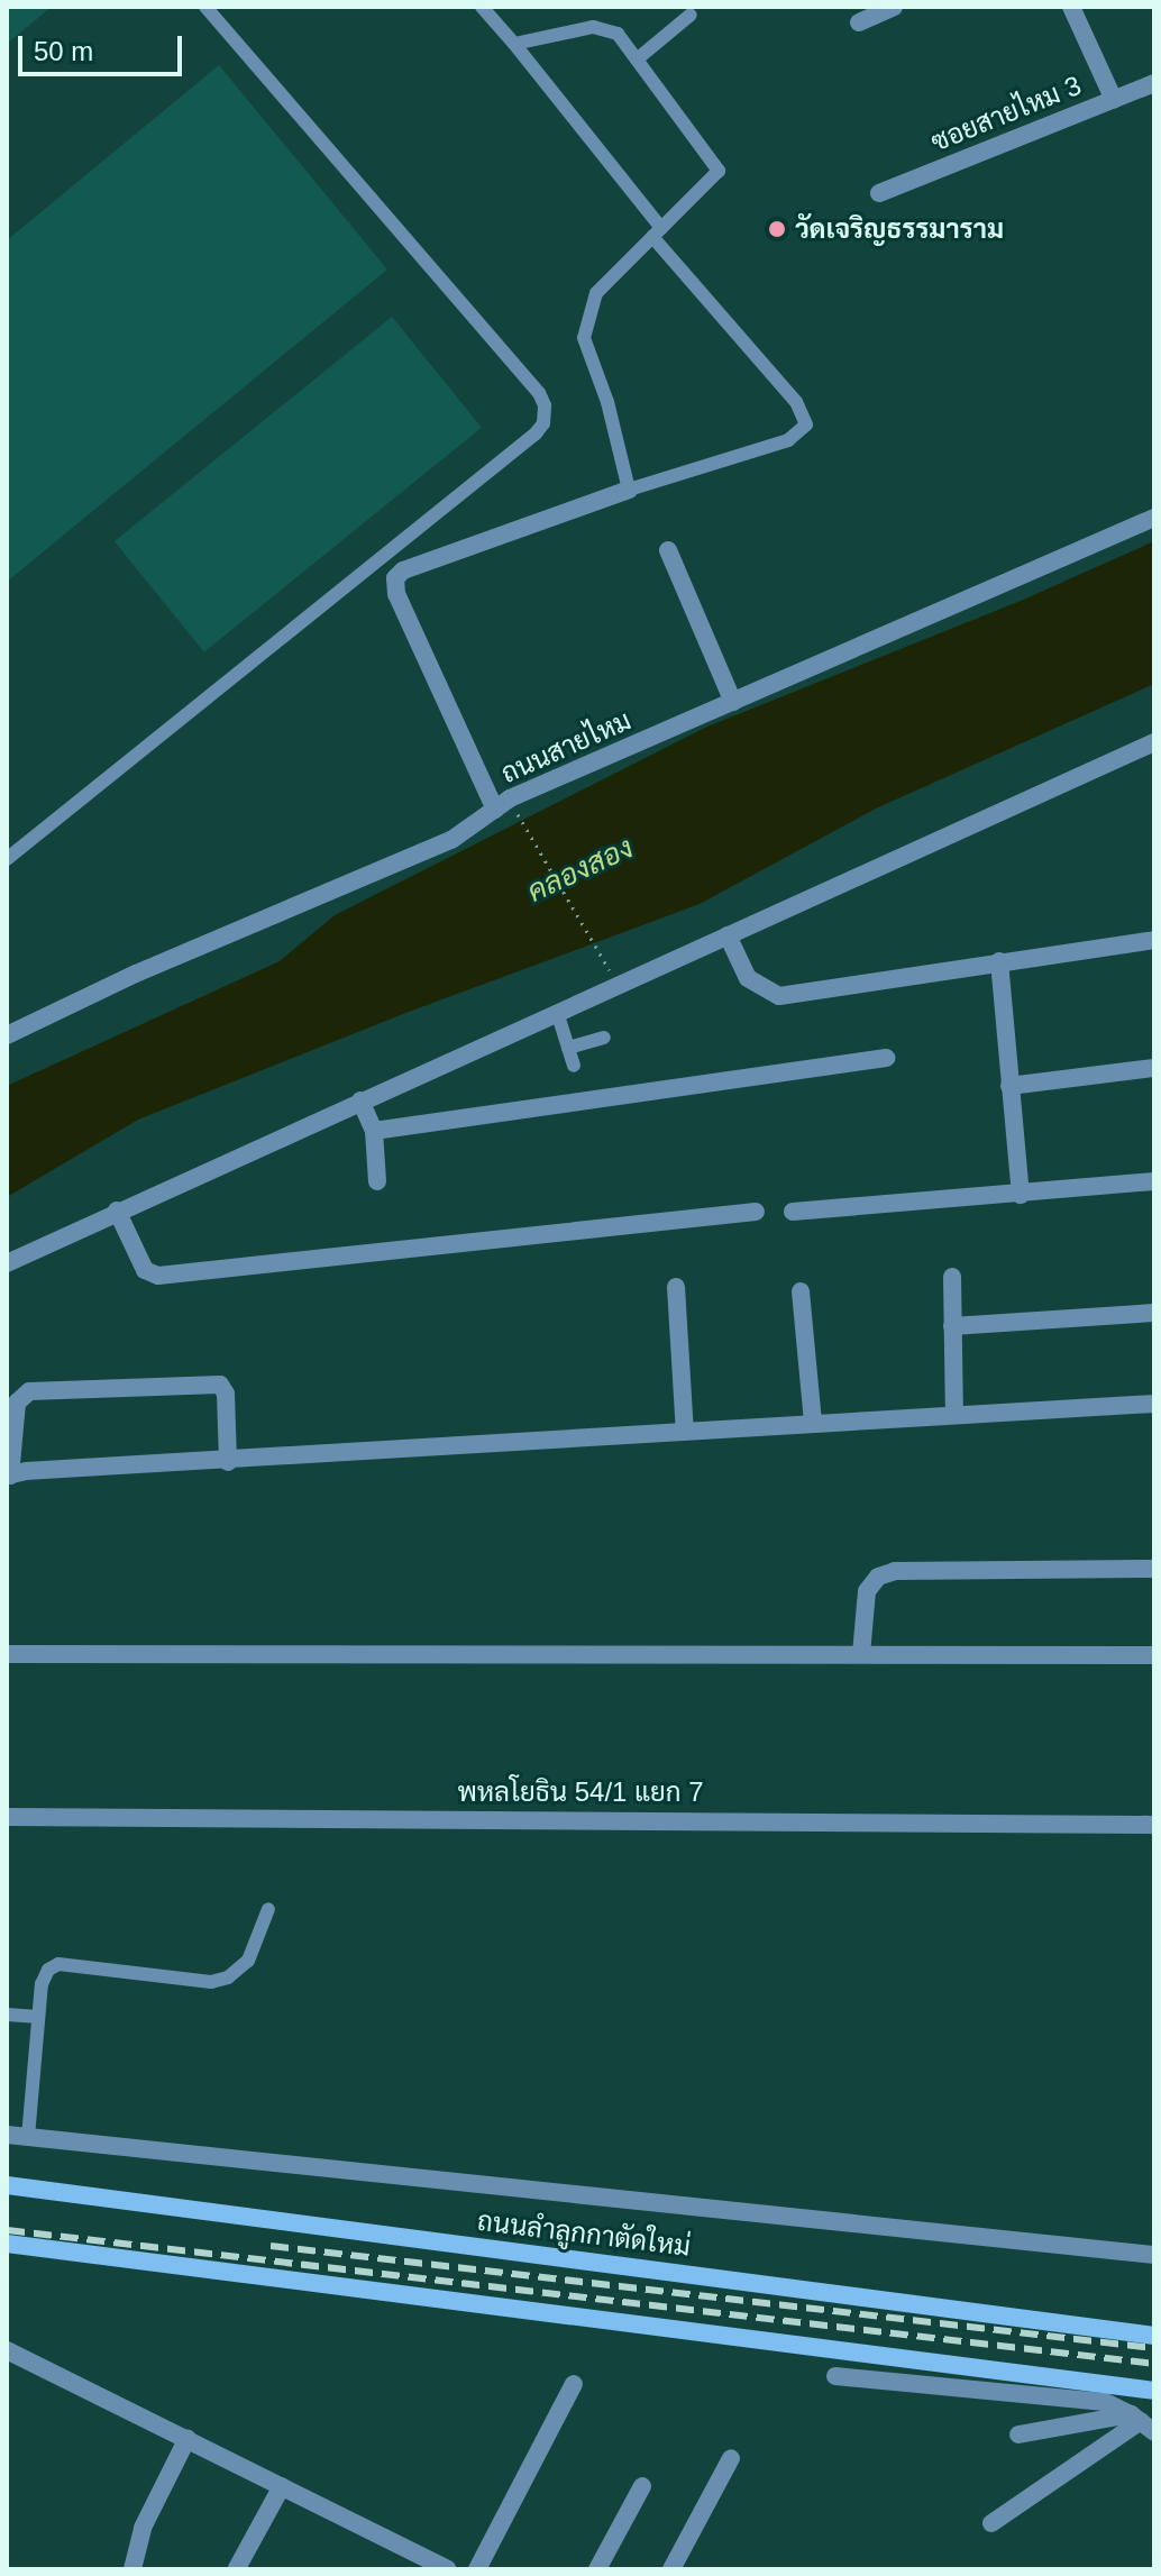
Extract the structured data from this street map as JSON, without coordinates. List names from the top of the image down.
{
  "streets": {
    "main road": ["ถนนลำลูกกาตัดใหม่"],
    "street": ["ซอยสายไหม 3", "ถนนสายไหม", "พหลโยธิน 54/1 แยก 7"]
  },
  "water": ["คลองสอง"],
  "places": ["วัดเจริญธรรมาราม"],
  "scale_bar": "50 m"
}
